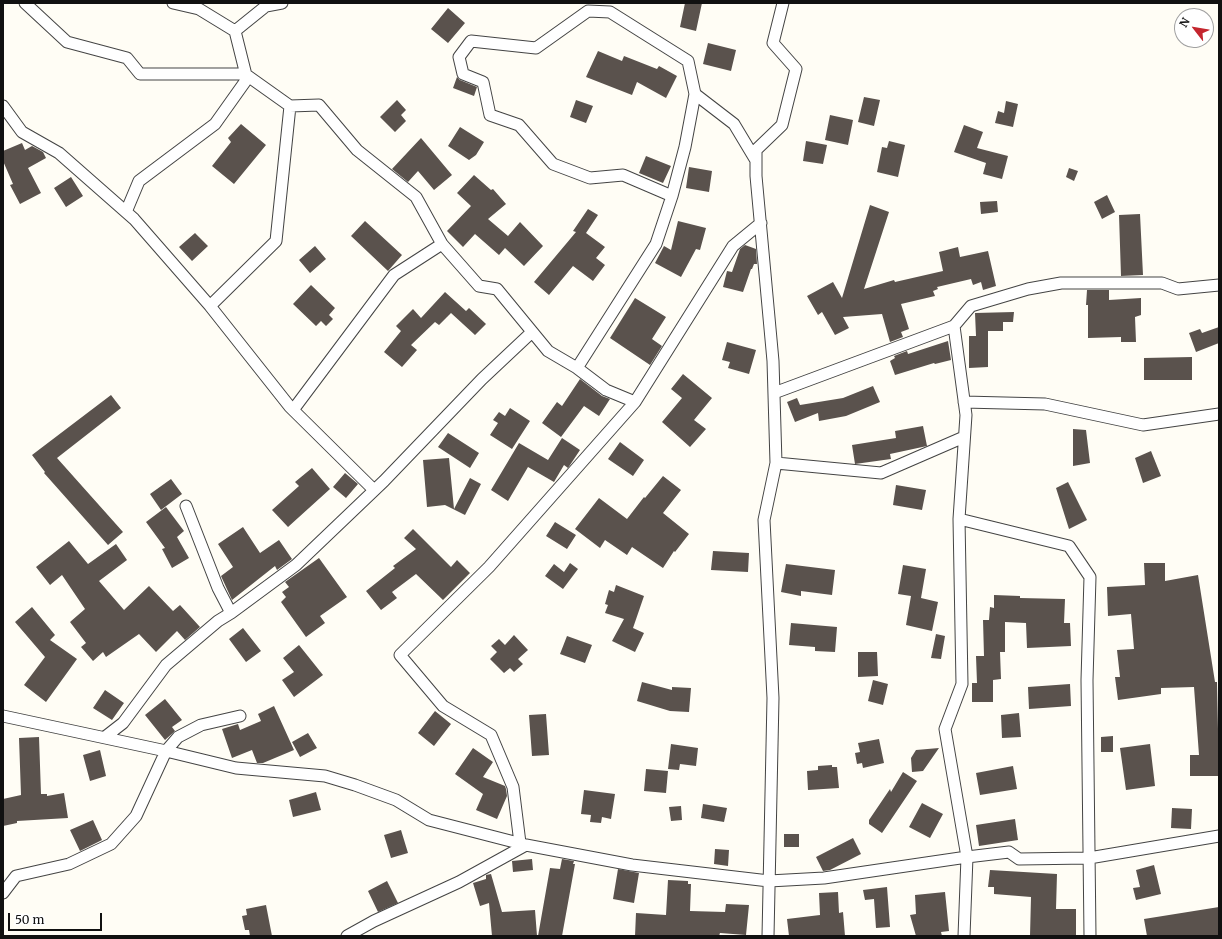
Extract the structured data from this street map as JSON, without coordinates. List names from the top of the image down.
{
  "scale_bar": "50 m",
  "north": "top left"
}
